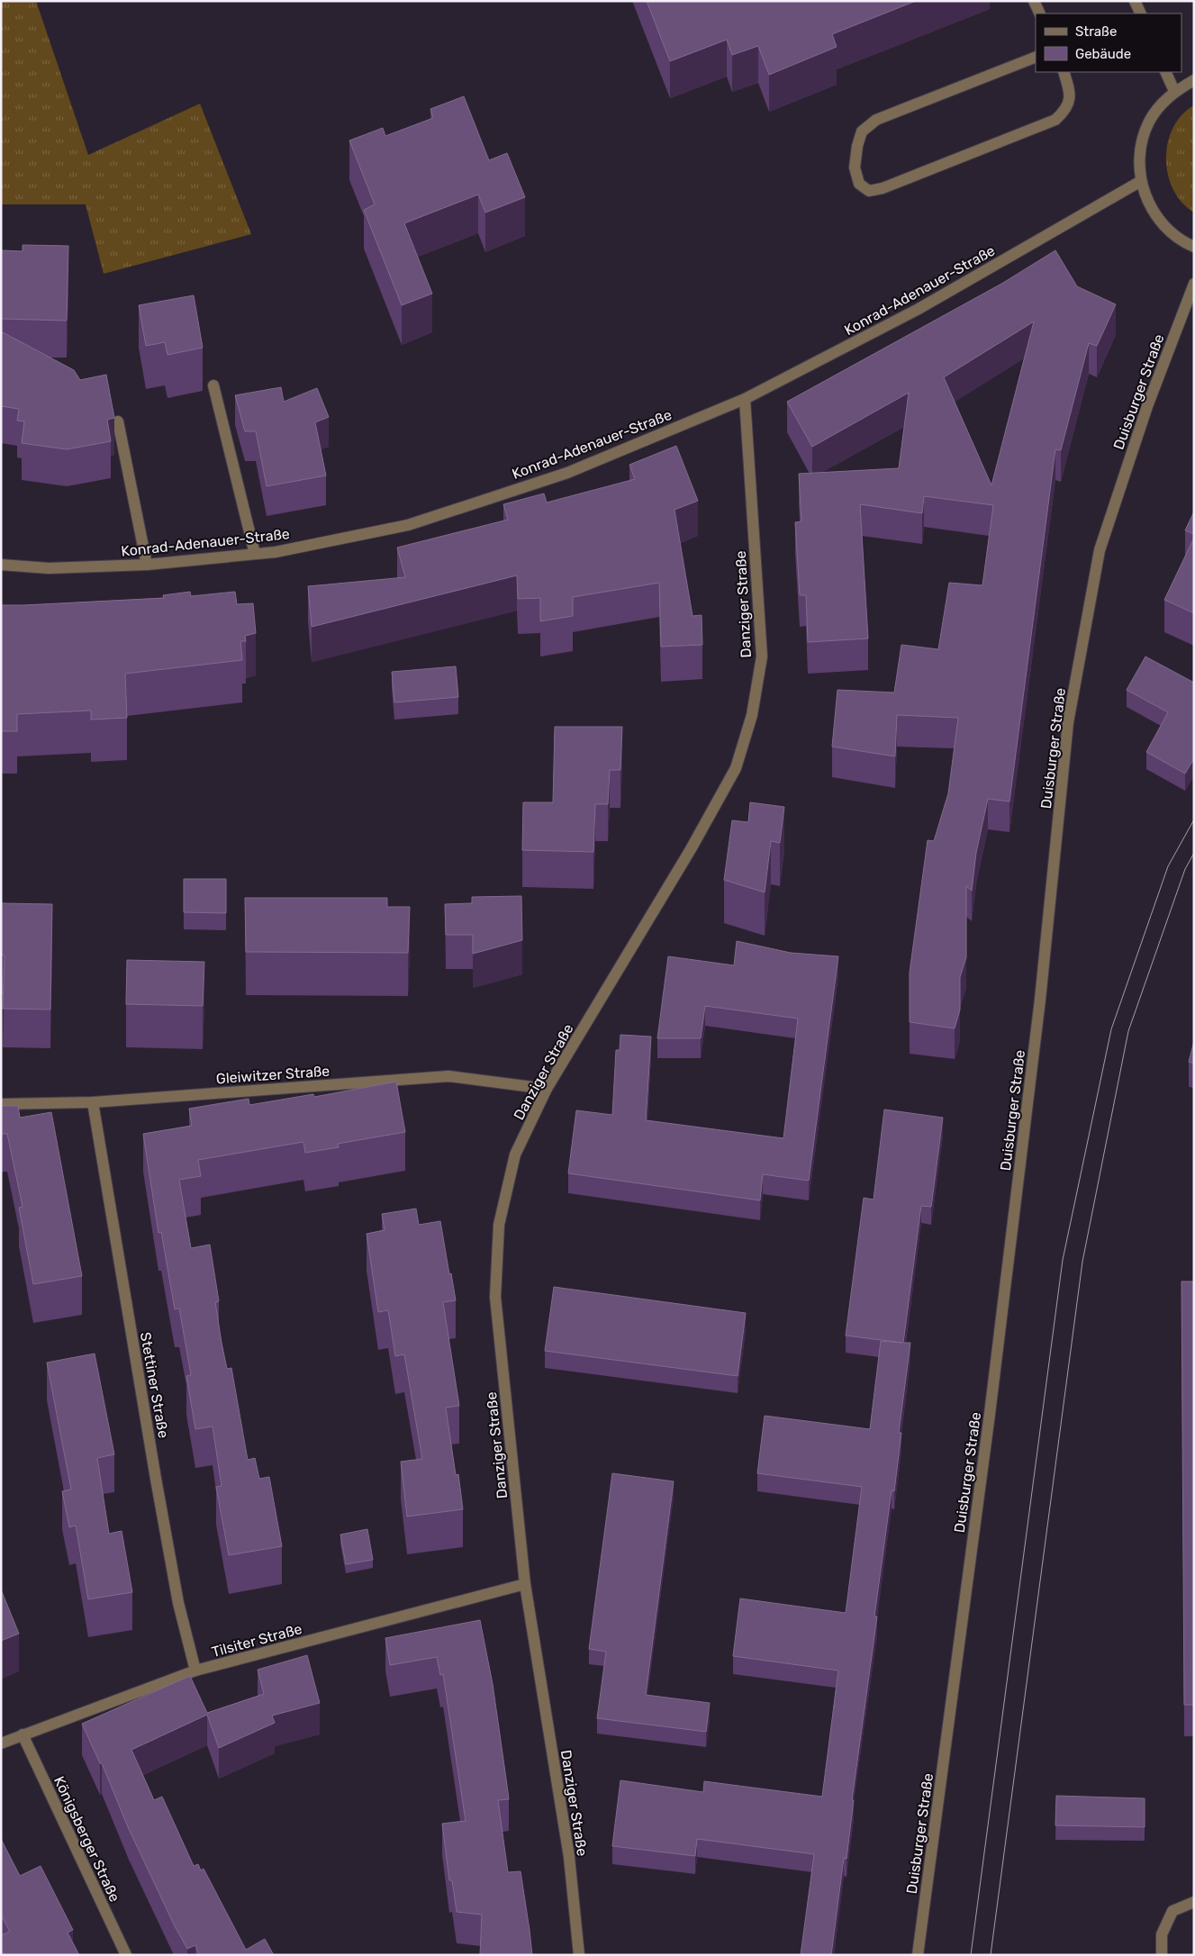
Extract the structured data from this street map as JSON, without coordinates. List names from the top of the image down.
{
  "streets": {
    "street": [
      "Konrad-Adenauer-Straße",
      "Duisburger Straße",
      "Danziger Straße",
      "Gleiwitzer Straße",
      "Stettiner Straße",
      "Tilsiter Straße",
      "Königsberger Straße"
    ]
  },
  "crossings": [
    ["Konrad-Adenauer-Straße", "Danziger Straße"],
    ["Danziger Straße", "Gleiwitzer Straße"],
    ["Danziger Straße", "Tilsiter Straße"],
    ["Gleiwitzer Straße", "Stettiner Straße"],
    ["Stettiner Straße", "Tilsiter Straße"],
    ["Tilsiter Straße", "Königsberger Straße"]
  ],
  "legend": ["Straße", "Gebäude"]
}
